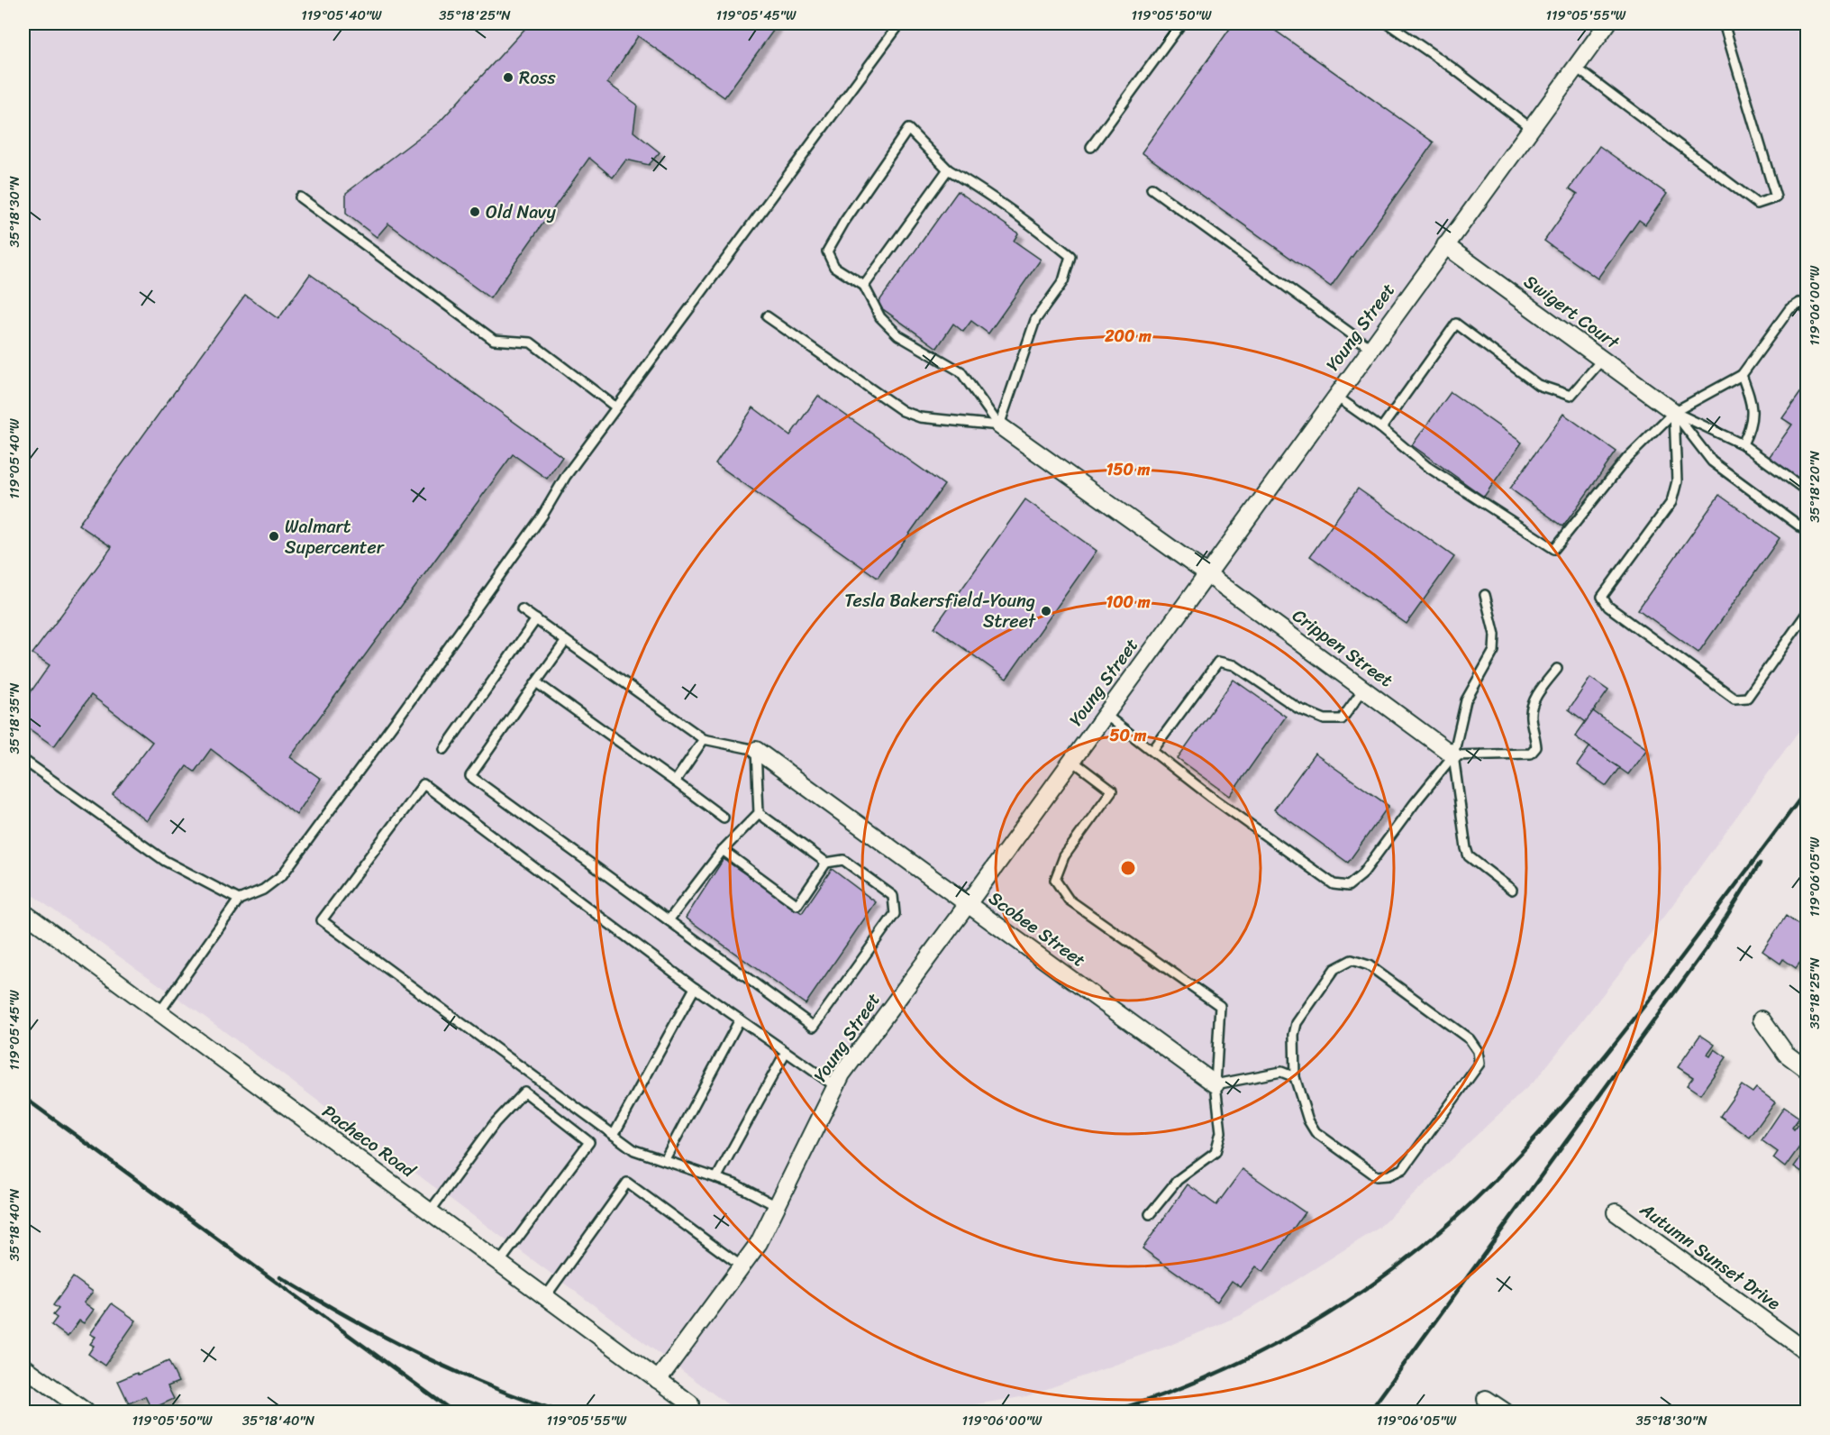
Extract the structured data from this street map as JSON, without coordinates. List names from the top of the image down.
{
  "streets": {
    "street": [
      "Swigert Court",
      "Young Street",
      "Crippen Street",
      "Scobee Street",
      "Pacheco Road",
      "Autumn Sunset Drive"
    ]
  },
  "crossings": [
    ["Swigert Court", "Young Street"],
    ["Young Street", "Crippen Street"],
    ["Young Street", "Scobee Street"],
    ["Young Street", "Pacheco Road"]
  ],
  "places": [
    "Ross",
    "Old Navy",
    "Walmart Supercenter",
    "Tesla Bakersfield-Young Street"
  ],
  "coordinates": [
    "119°05'40\"W",
    "35°18'25\"N",
    "119°05'45\"W",
    "119°05'50\"W",
    "119°05'55\"W",
    "35°18'30\"N",
    "119°06'00\"W",
    "35°18'20\"N",
    "35°18'35\"N",
    "119°06'05\"W",
    "35°18'40\"N"
  ],
  "rings": [
    "200 m",
    "150 m",
    "100 m",
    "50 m"
  ]
}
